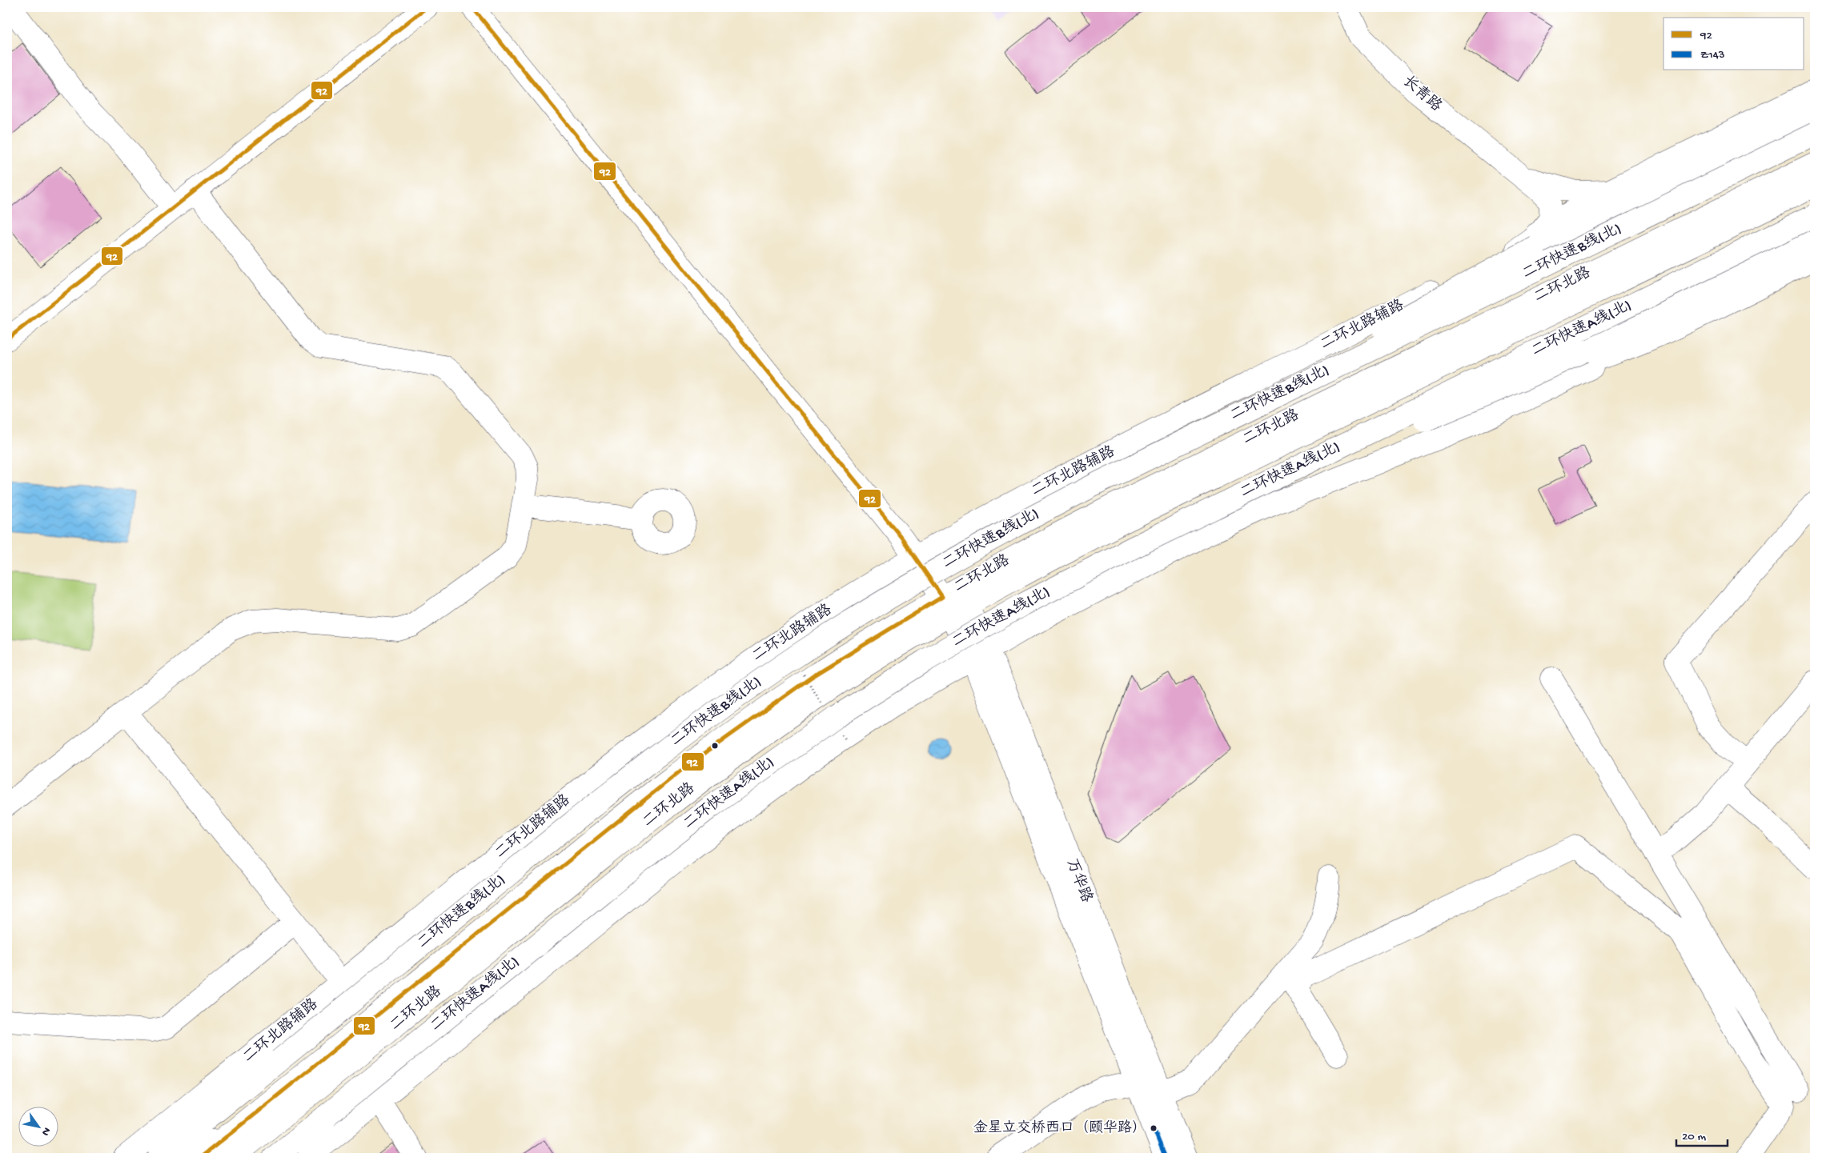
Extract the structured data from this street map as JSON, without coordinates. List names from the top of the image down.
{
  "streets": {
    "main road": [
      "长青路",
      "二环快速B线(北)",
      "二环北路",
      "二环北路辅路",
      "二环快速A线(北)",
      "万华路"
    ]
  },
  "crossings": [
    ["二环北路", "万华路"],
    ["二环北路辅路", "万华路"]
  ],
  "places": ["金星立交桥西口（颐华路）"],
  "lines": ["transit line 92", "transit line Z143"],
  "legend": ["92", "Z143"],
  "scale_bar": "20 m",
  "north": "bottom right"
}
